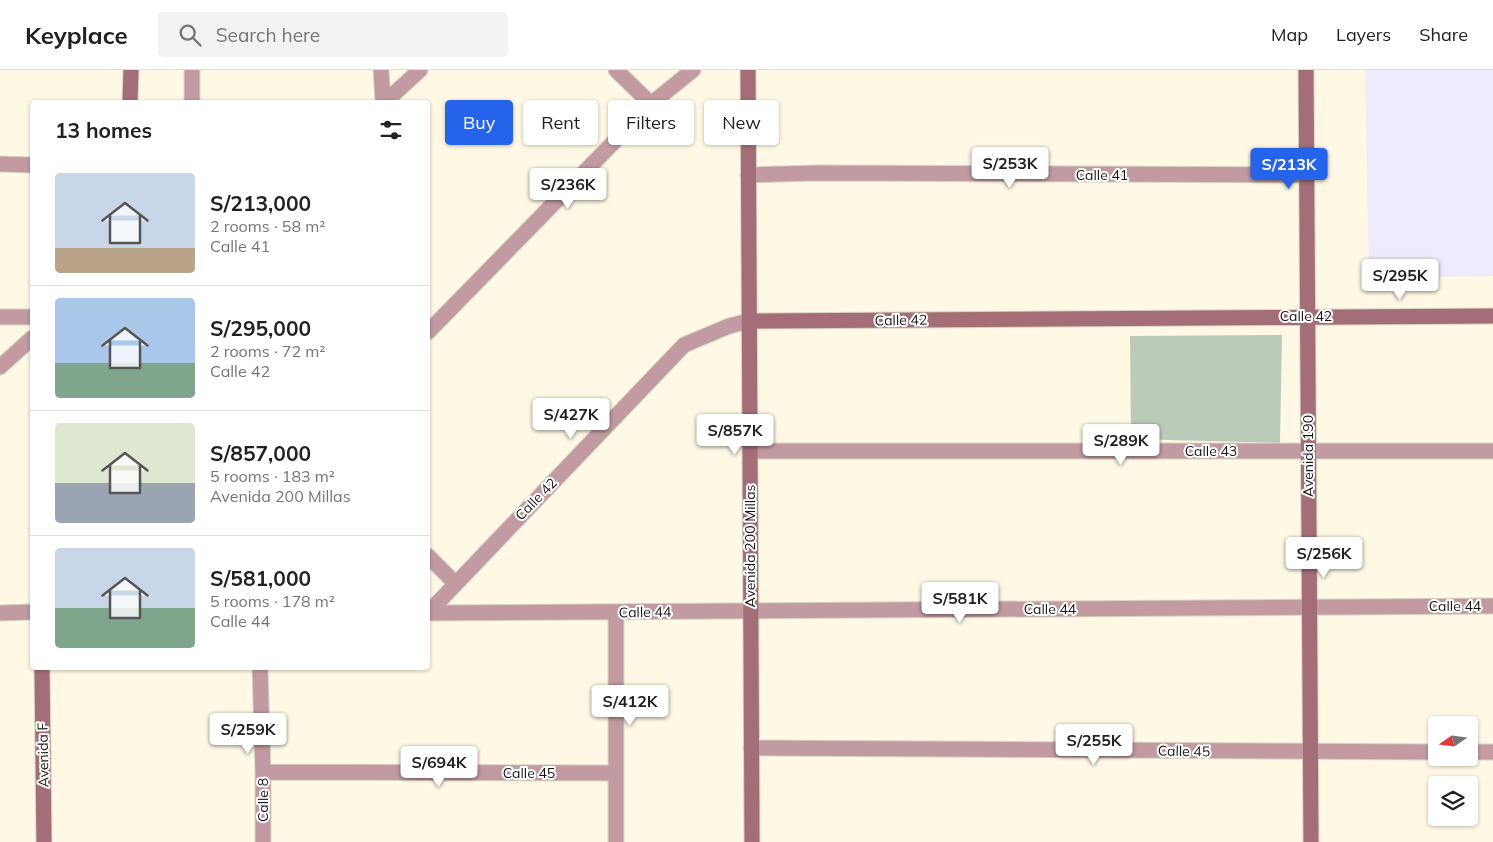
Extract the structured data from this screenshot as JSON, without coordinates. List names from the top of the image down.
{
  "streets": {
    "street": [
      "Calle 41",
      "Calle 42",
      "Calle 43",
      "Avenida 190",
      "Avenida 200 Millas",
      "Calle 44",
      "Calle 45",
      "Avenida F",
      "Calle 8"
    ]
  },
  "crossings": [
    ["Calle 41", "Avenida 190"],
    ["Calle 41", "Avenida 200 Millas"],
    ["Calle 42", "Avenida 190"],
    ["Calle 42", "Avenida 200 Millas"],
    ["Calle 43", "Avenida 190"],
    ["Calle 43", "Avenida 200 Millas"],
    ["Avenida 190", "Calle 44"],
    ["Avenida 190", "Calle 45"],
    ["Avenida 200 Millas", "Calle 44"],
    ["Avenida 200 Millas", "Calle 45"],
    ["Calle 45", "Calle 8"]
  ],
  "north": "left",
  "page": {
    "header": "Keyplace",
    "search": "Search here",
    "nav": ["Map", "Layers", "Share"],
    "chip": [
      "Buy",
      "Rent",
      "Filters",
      "New"
    ],
    "heading": "13 homes",
    "price": [
      "S/253K",
      "S/213K",
      "S/236K",
      "S/295K",
      "S/427K",
      "S/857K",
      "S/289K",
      "S/256K",
      "S/581K",
      "S/412K",
      "S/259K",
      "S/255K",
      "S/694K"
    ],
    "list": [
      {
        "name": "S/213,000",
        "note": "2 rooms · 58 m² · Calle 41"
      },
      {
        "name": "S/295,000",
        "note": "2 rooms · 72 m² · Calle 42"
      },
      {
        "name": "S/857,000",
        "note": "5 rooms · 183 m² · Avenida 200 Millas"
      },
      {
        "name": "S/581,000",
        "note": "5 rooms · 178 m² · Calle 44"
      }
    ]
  }
}
